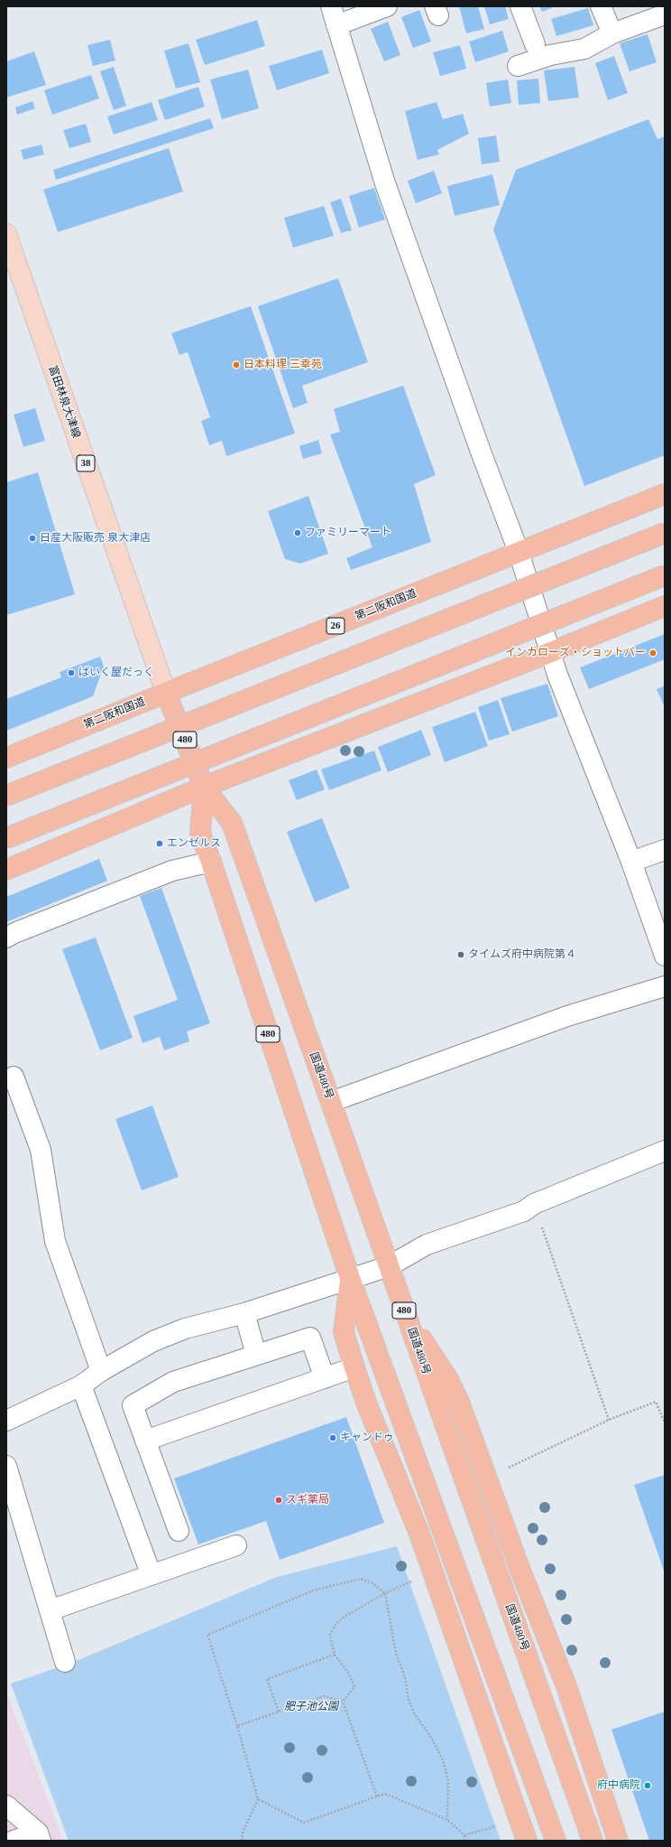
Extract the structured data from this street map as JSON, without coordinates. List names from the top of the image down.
{
  "streets": {
    "highway": [
      "第二阪和国道",
      "26",
      "480",
      "国道480号"
    ],
    "main road": ["富田林泉大津線", "38"]
  },
  "crossings": [
    ["富田林泉大津線", "第二阪和国道"],
    ["富田林泉大津線", "国道480号"],
    ["第二阪和国道", "国道480号"],
    ["480", "国道480号"]
  ],
  "parks": ["肥子池公園"],
  "places": [
    "日本料理 三幸苑",
    "ファミリーマート",
    "日産大阪販売 泉大津店",
    "インカローズ・ショットバー",
    "ばいく屋だっく",
    "エンゼルス",
    "タイムズ府中病院第４",
    "キャンドゥ",
    "スギ薬局",
    "府中病院"
  ]
}
